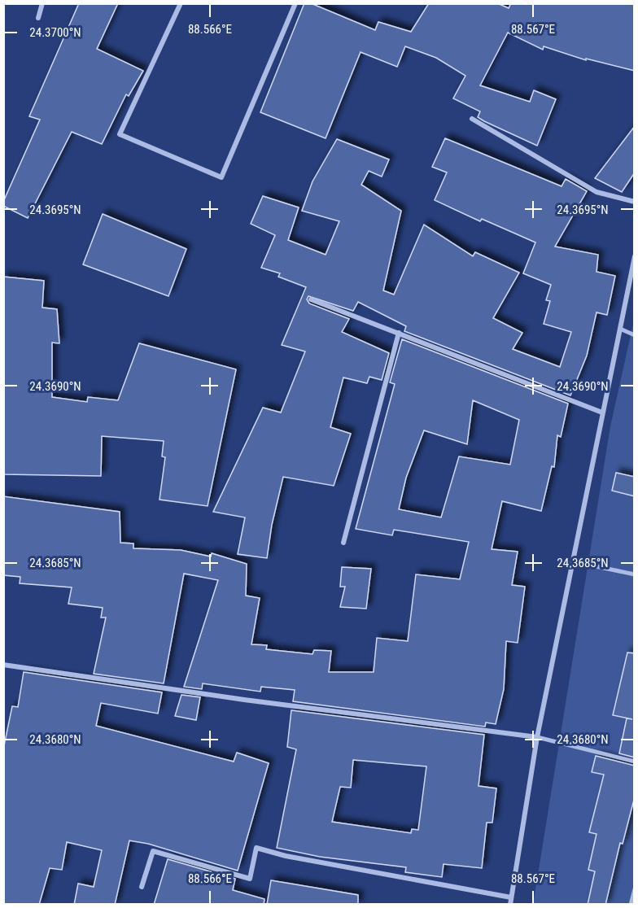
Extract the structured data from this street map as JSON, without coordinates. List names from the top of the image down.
{
  "coordinates": [
    "88.566°E",
    "88.567°E",
    "24.3700°N",
    "24.3695°N",
    "24.3690°N",
    "24.3685°N",
    "24.3680°N"
  ]
}
